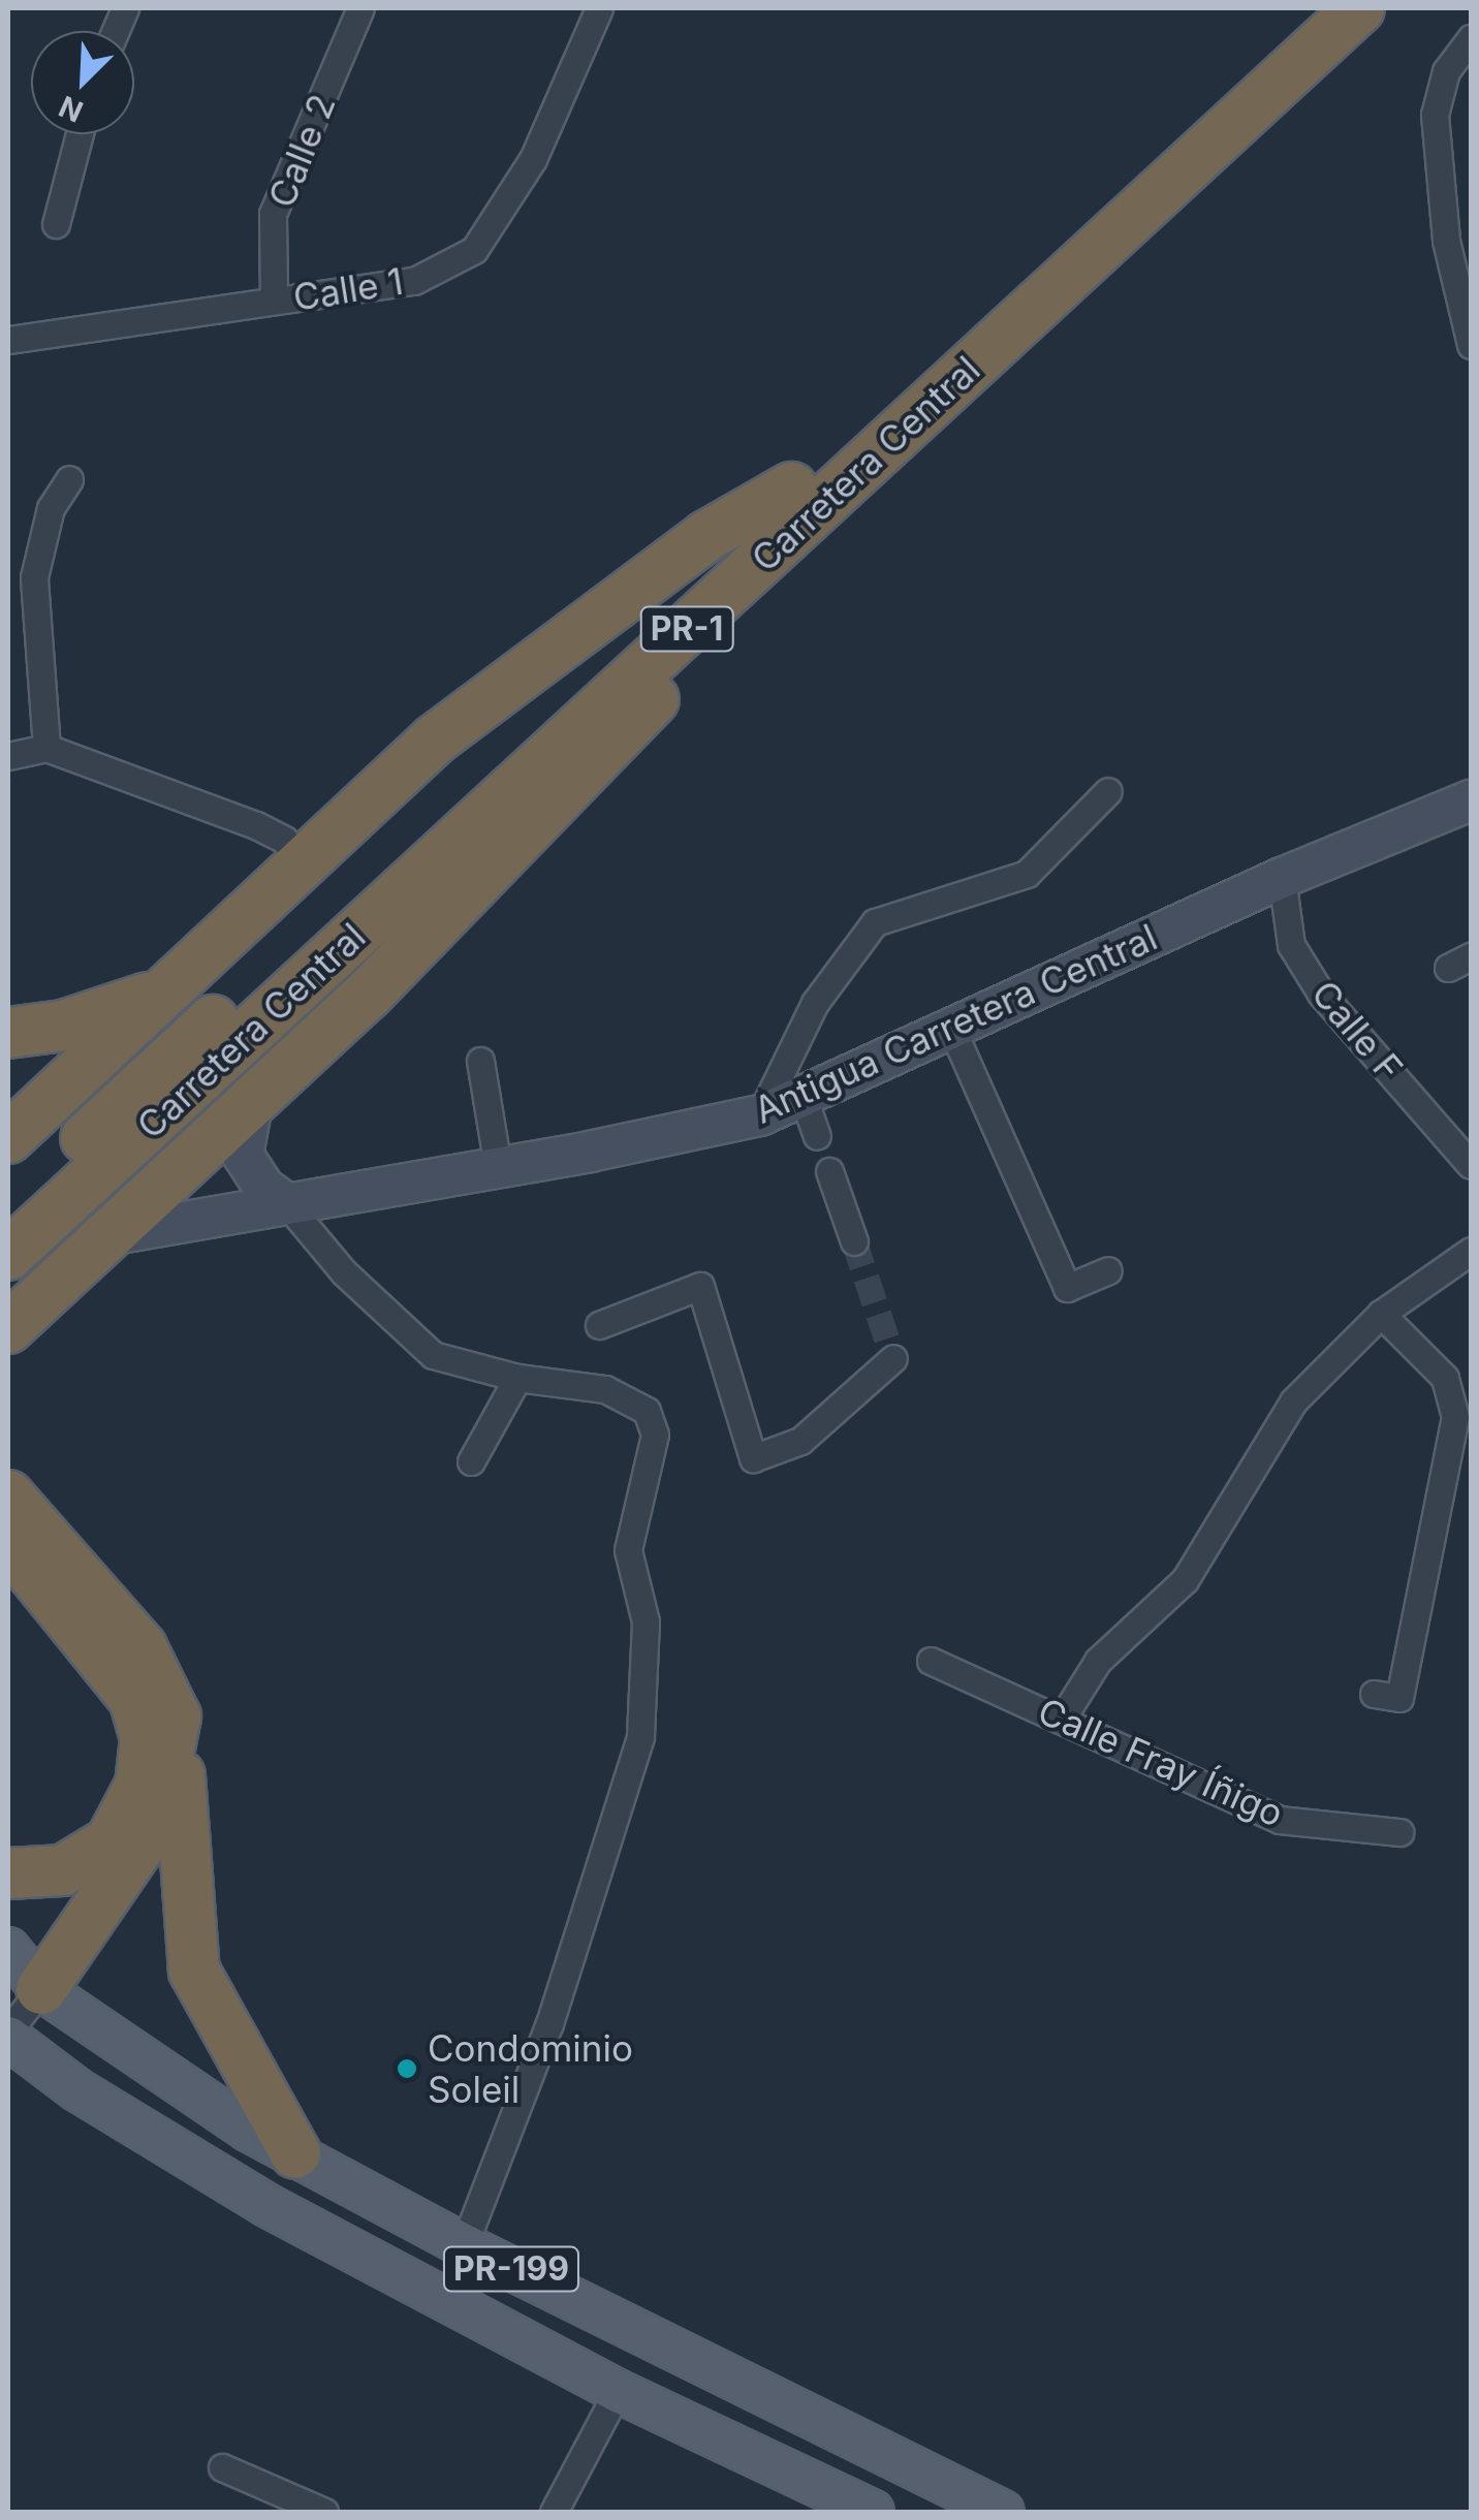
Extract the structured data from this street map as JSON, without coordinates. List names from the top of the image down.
{
  "streets": {
    "highway": ["Carretera Central", "PR-1"],
    "main road": ["PR-199"],
    "street": [
      "Calle 2",
      "Calle 1",
      "Antigua Carretera Central",
      "Calle F",
      "Calle Fray Íñigo"
    ]
  },
  "crossings": [
    ["Calle 2", "Calle 1"],
    ["Antigua Carretera Central", "Calle F"]
  ],
  "places": ["Condominio Soleil"],
  "north": "bottom left"
}
